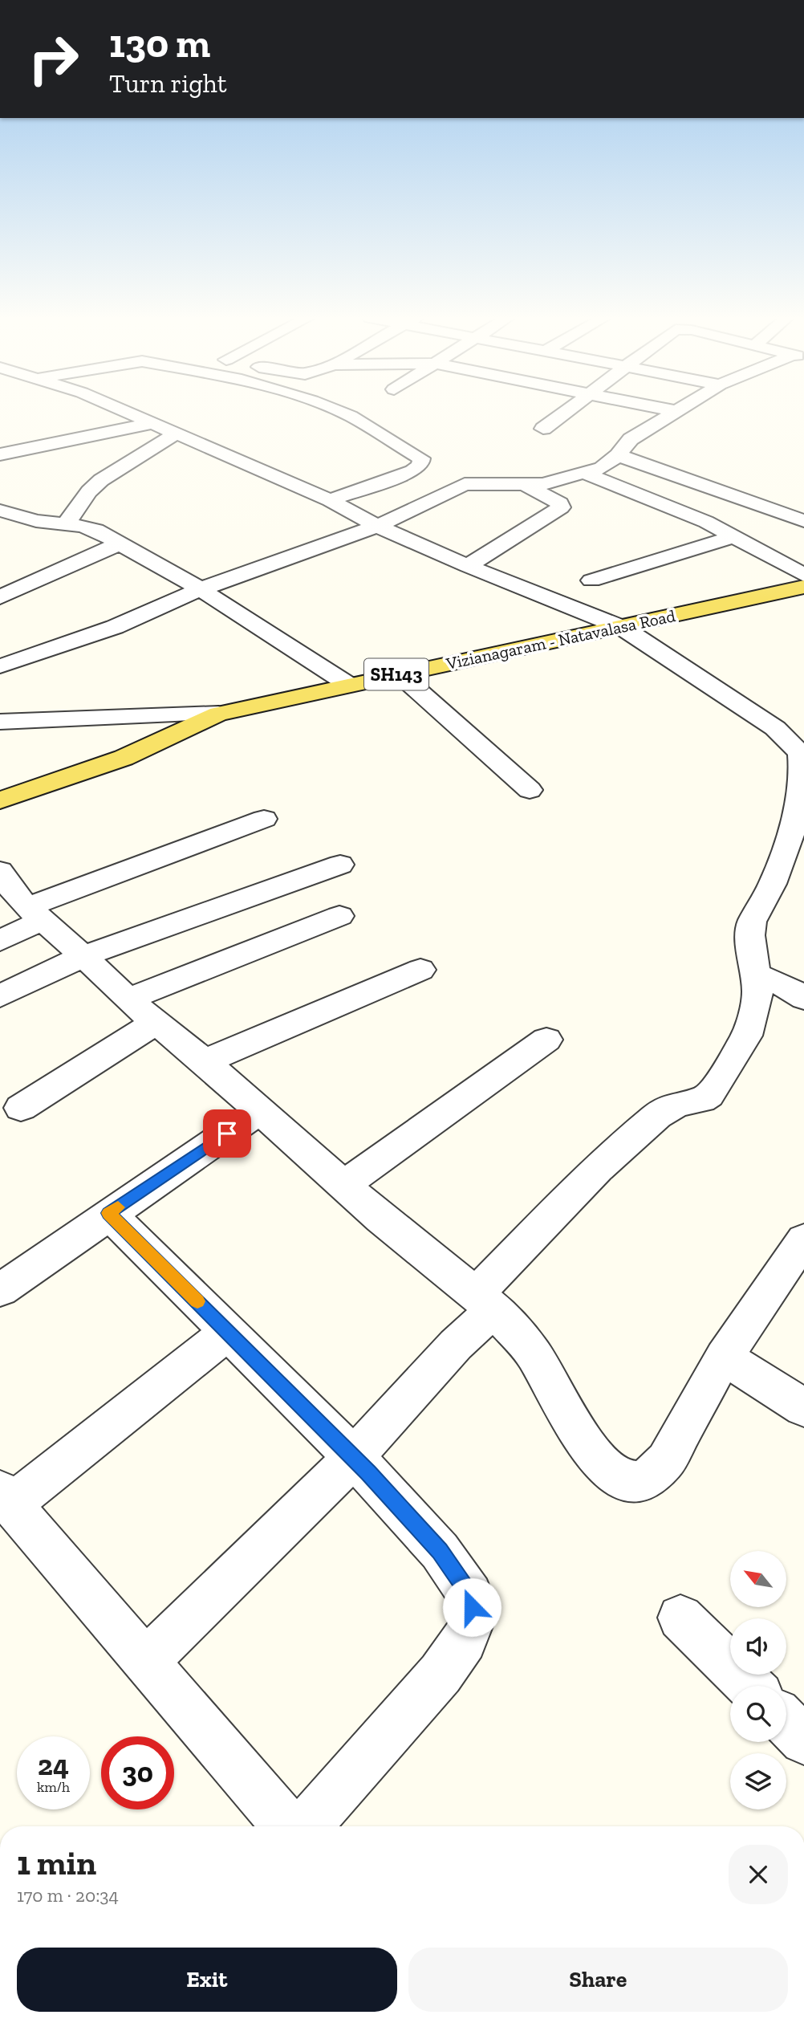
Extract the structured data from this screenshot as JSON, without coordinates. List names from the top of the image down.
{
  "streets": {
    "main road": ["Vizianagaram - Natavalasa Road", "SH143"]
  },
  "north": "top left",
  "page": {
    "turn": ["130 m", "Turn right"],
    "speed": "24 km/h",
    "limit": "30",
    "heading": ["1 min", "170 m · 20:34"],
    "buttons": ["Exit", "Share"]
  }
}
